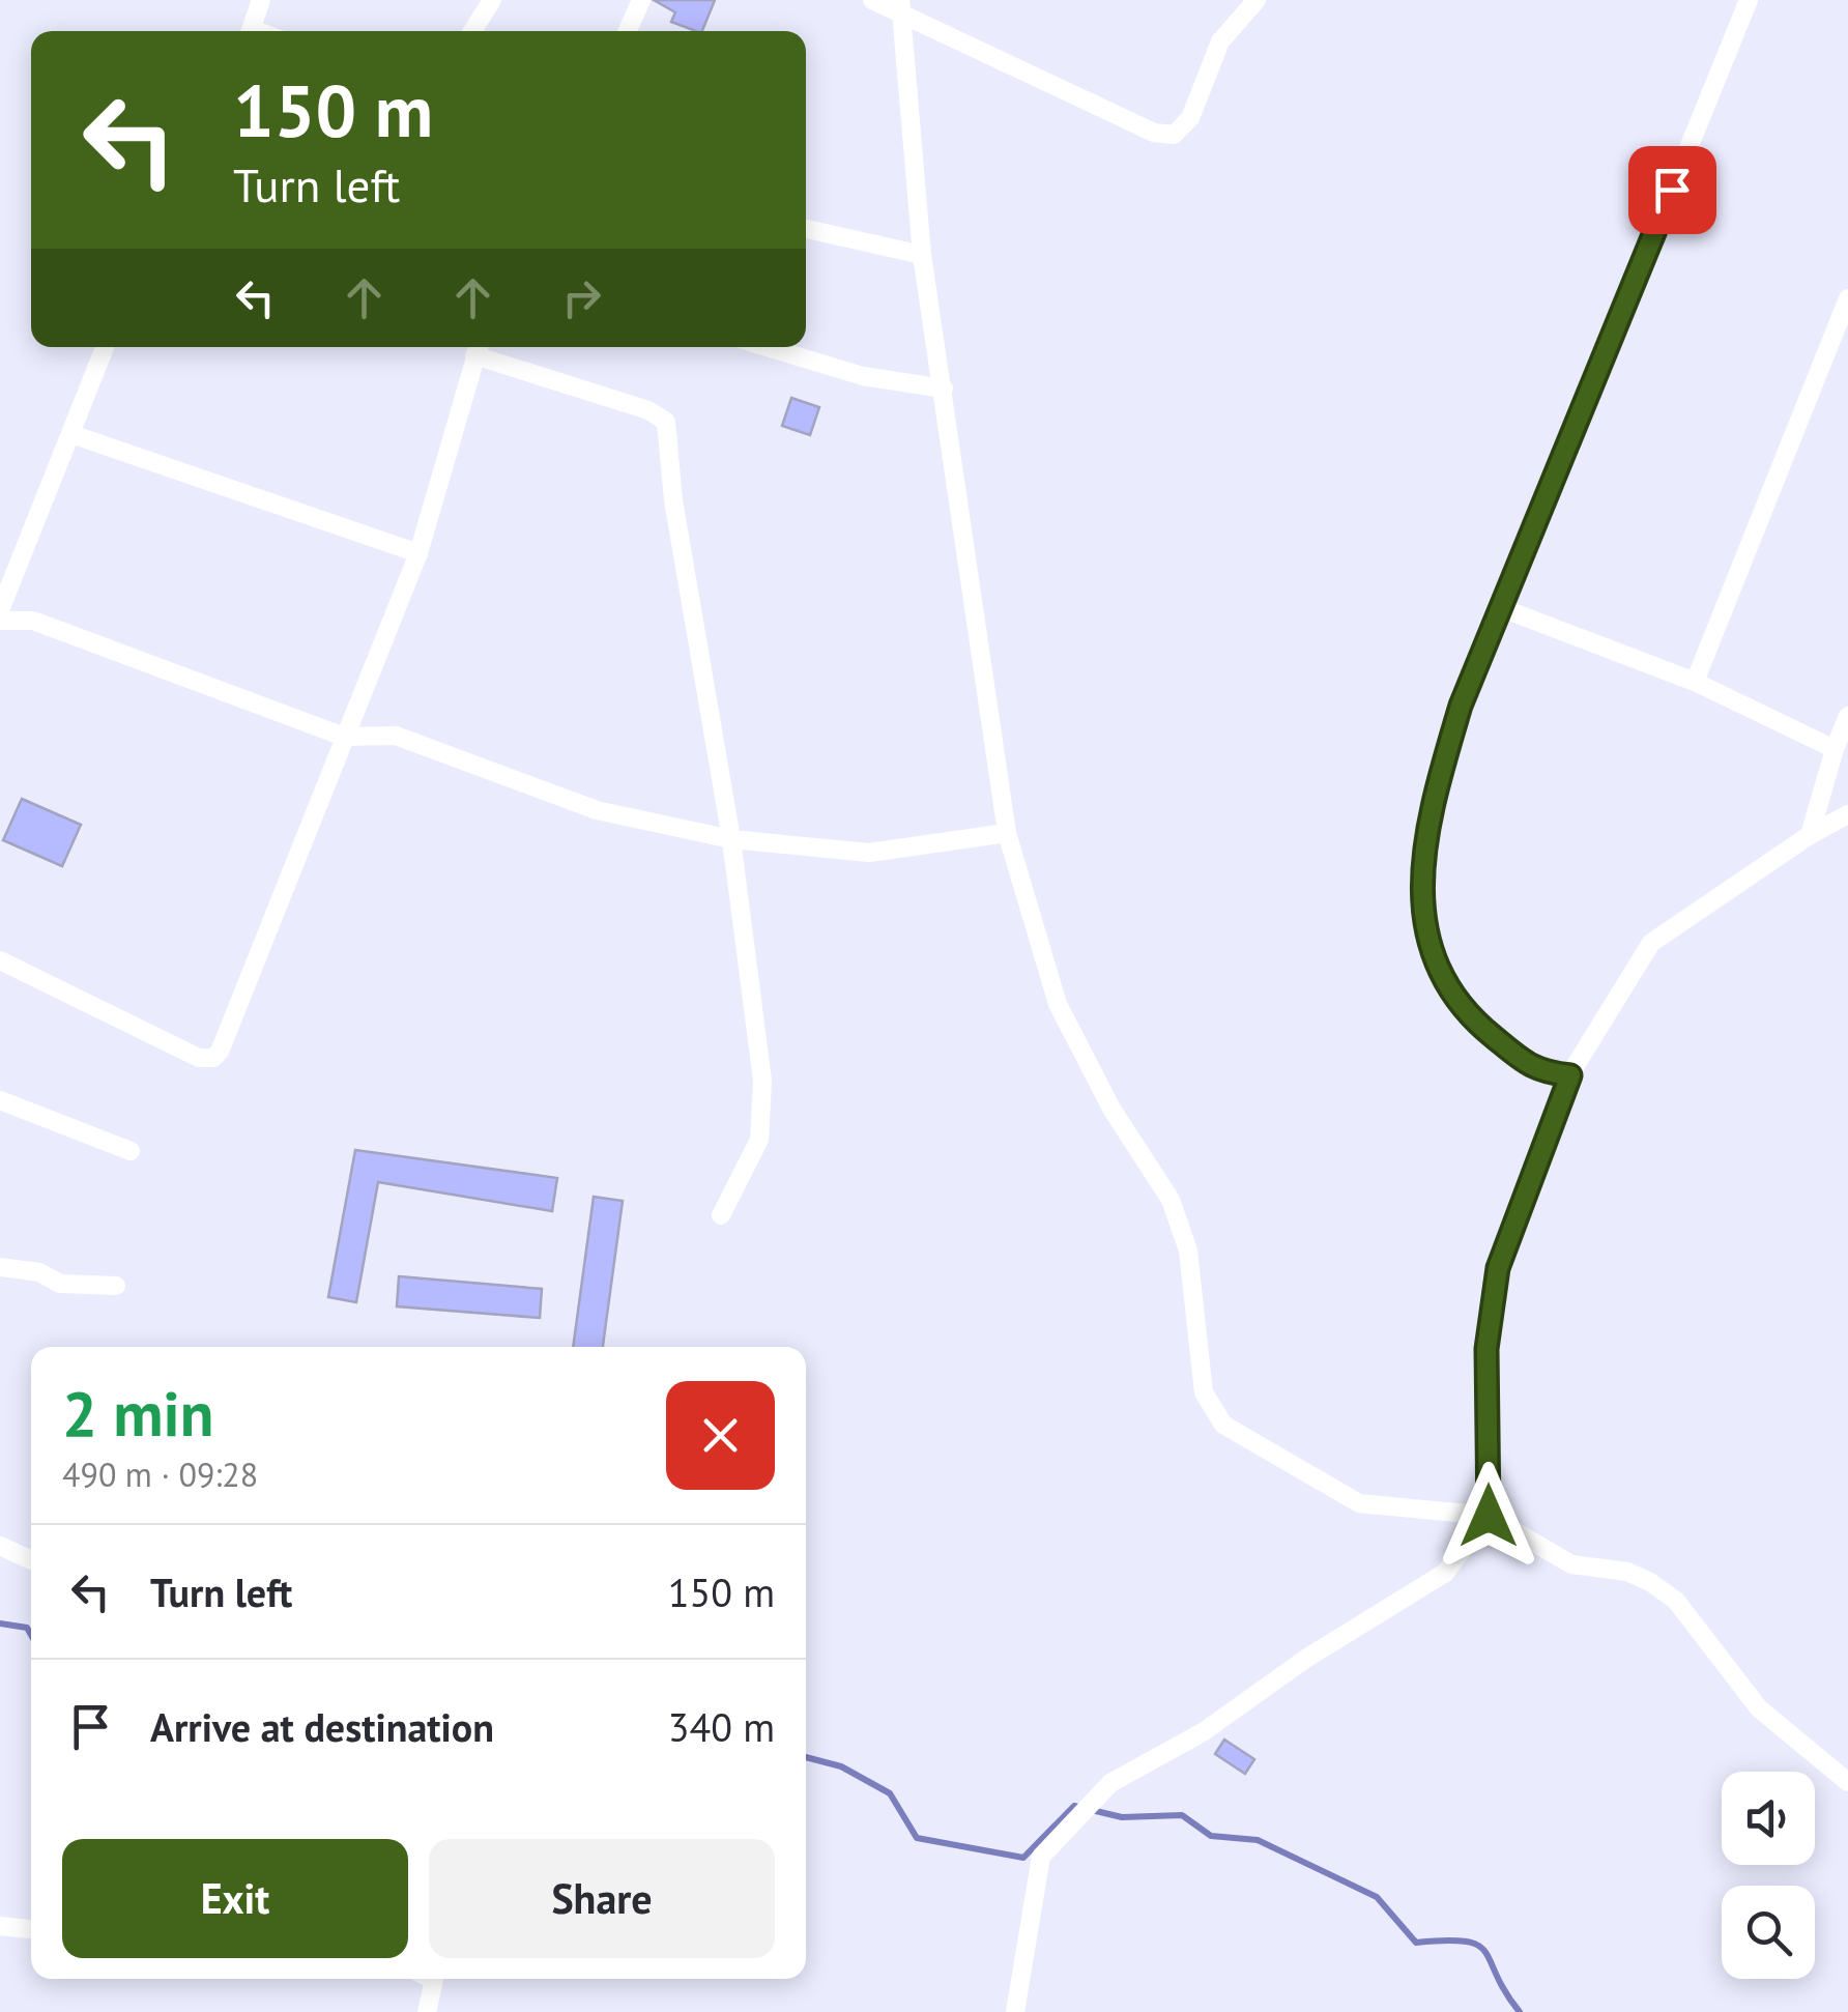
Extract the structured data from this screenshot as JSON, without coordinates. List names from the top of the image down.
{
  "page": {
    "turn": ["150 m", "Turn left"],
    "heading": ["2 min", "490 m · 09:28"],
    "list": [
      {
        "name": "Turn left",
        "value": "150 m"
      },
      {
        "name": "Arrive at destination",
        "value": "340 m"
      }
    ],
    "buttons": ["Exit", "Share"]
  }
}
